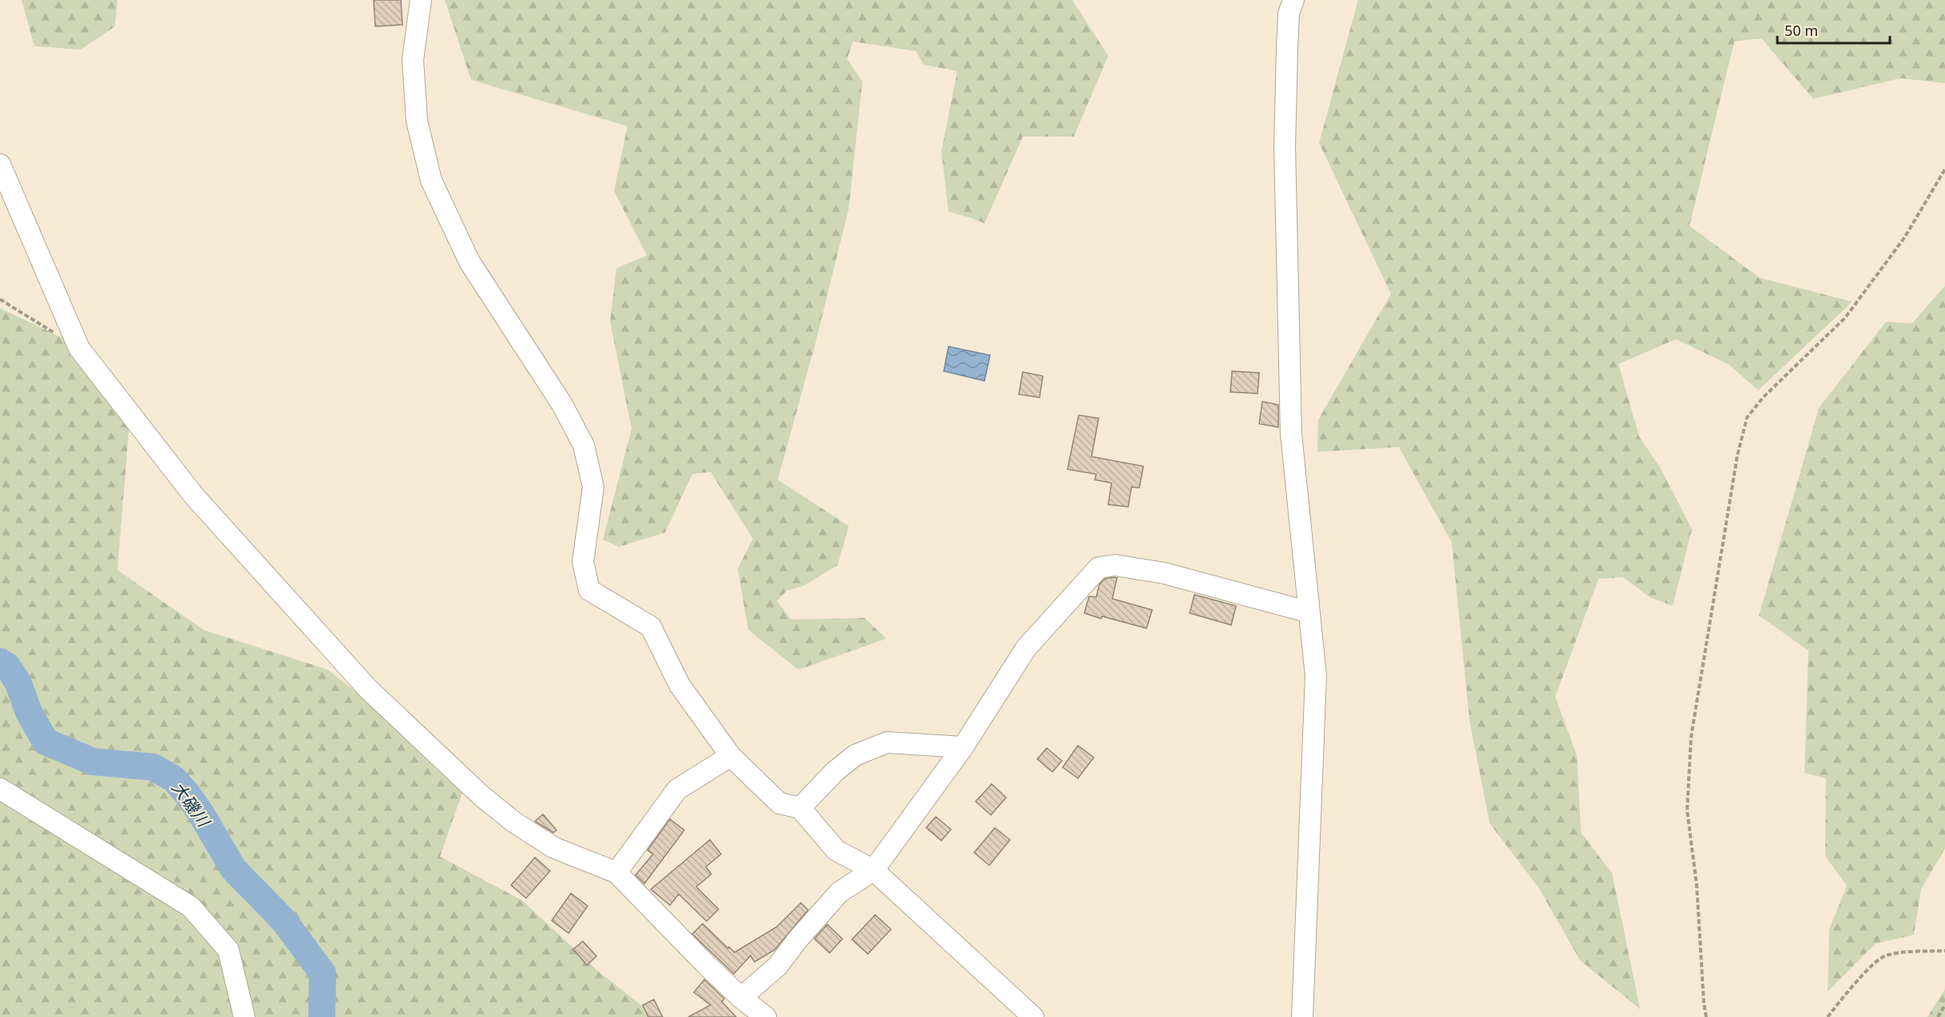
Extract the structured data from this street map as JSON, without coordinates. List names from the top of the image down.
{
  "water": ["大磯川"],
  "scale_bar": "50 m"
}
